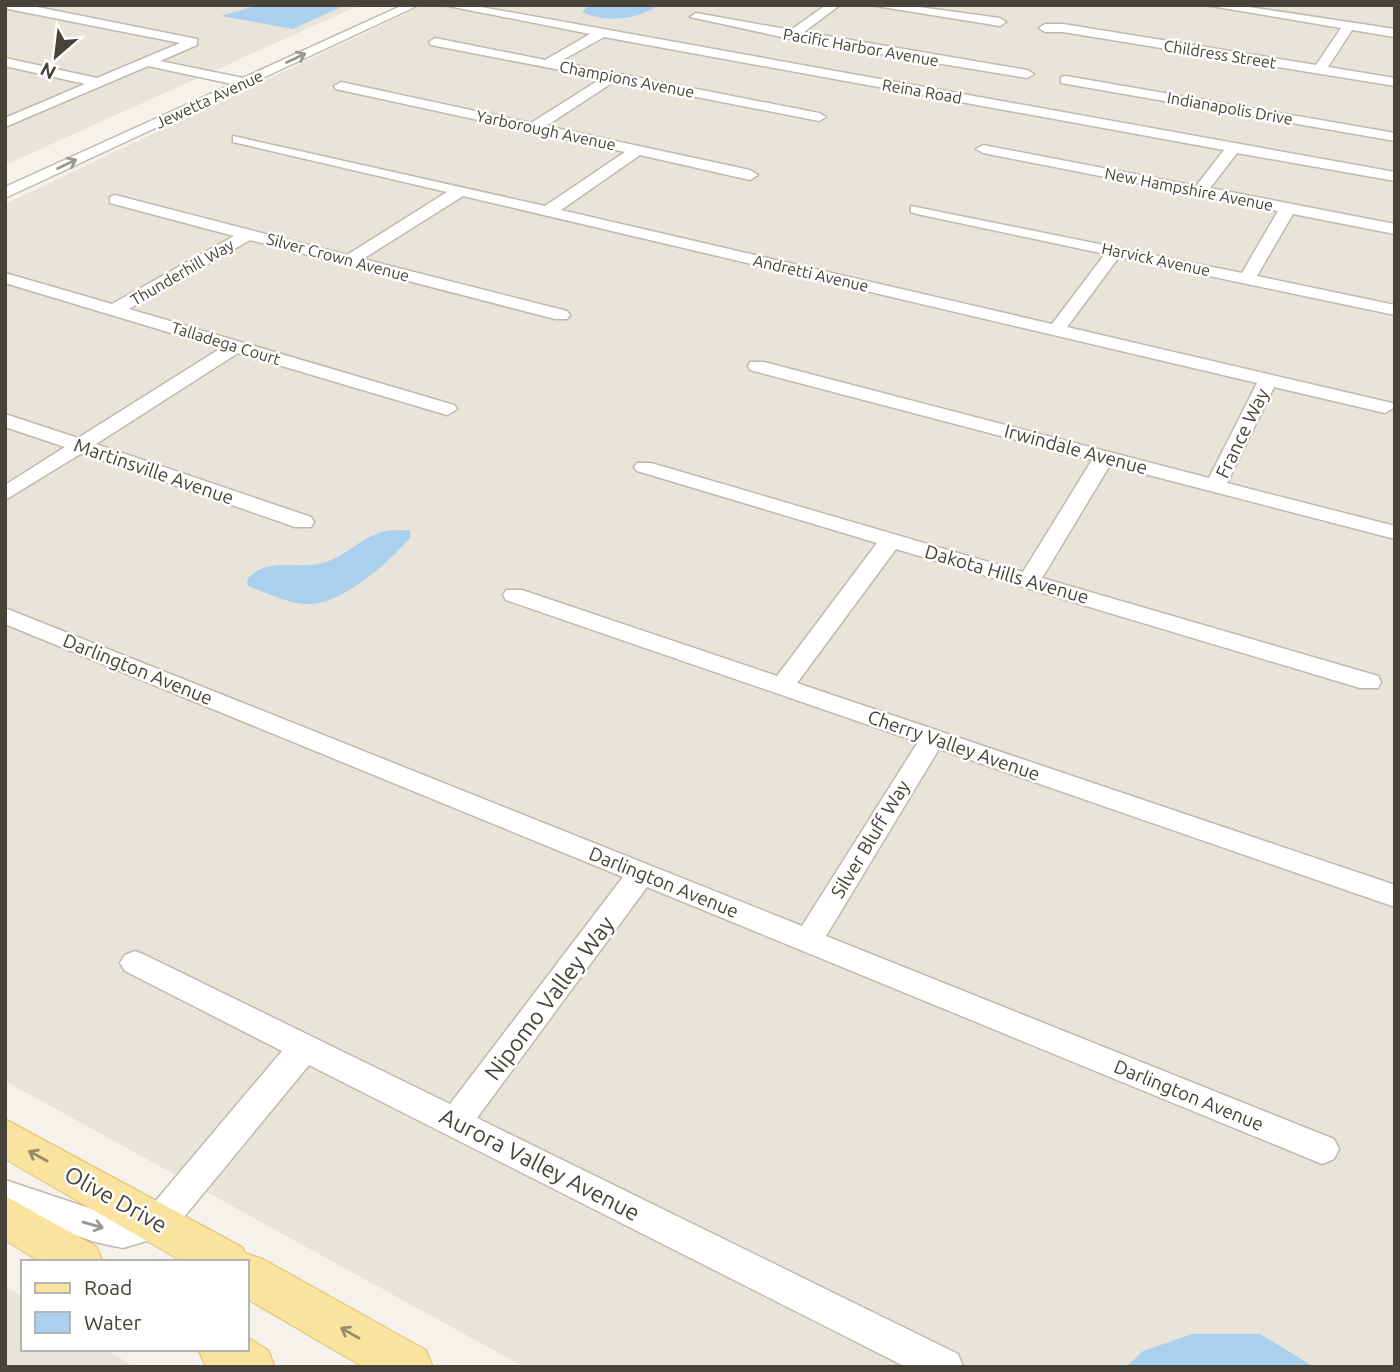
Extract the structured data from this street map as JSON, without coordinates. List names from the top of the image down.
{
  "streets": {
    "main road": ["Olive Drive"],
    "street": [
      "Pacific Harbor Avenue",
      "Childress Street",
      "Champions Avenue",
      "Reina Road",
      "Jewetta Avenue",
      "Indianapolis Drive",
      "Yarborough Avenue",
      "New Hampshire Avenue",
      "Silver Crown Avenue",
      "Harvick Avenue",
      "Thunderhill Way",
      "Andretti Avenue",
      "Talladega Court",
      "France Way",
      "Irwindale Avenue",
      "Martinsville Avenue",
      "Dakota Hills Avenue",
      "Darlington Avenue",
      "Cherry Valley Avenue",
      "Silver Bluff Way",
      "Nipomo Valley Way",
      "Aurora Valley Avenue"
    ]
  },
  "crossings": [
    ["Silver Crown Avenue", "Thunderhill Way"],
    ["Thunderhill Way", "Talladega Court"],
    ["Andretti Avenue", "France Way"],
    ["France Way", "Irwindale Avenue"],
    ["Darlington Avenue", "Silver Bluff Way"],
    ["Darlington Avenue", "Nipomo Valley Way"],
    ["Cherry Valley Avenue", "Silver Bluff Way"],
    ["Nipomo Valley Way", "Aurora Valley Avenue"]
  ],
  "legend": ["Road", "Water"],
  "north": "bottom left"
}
